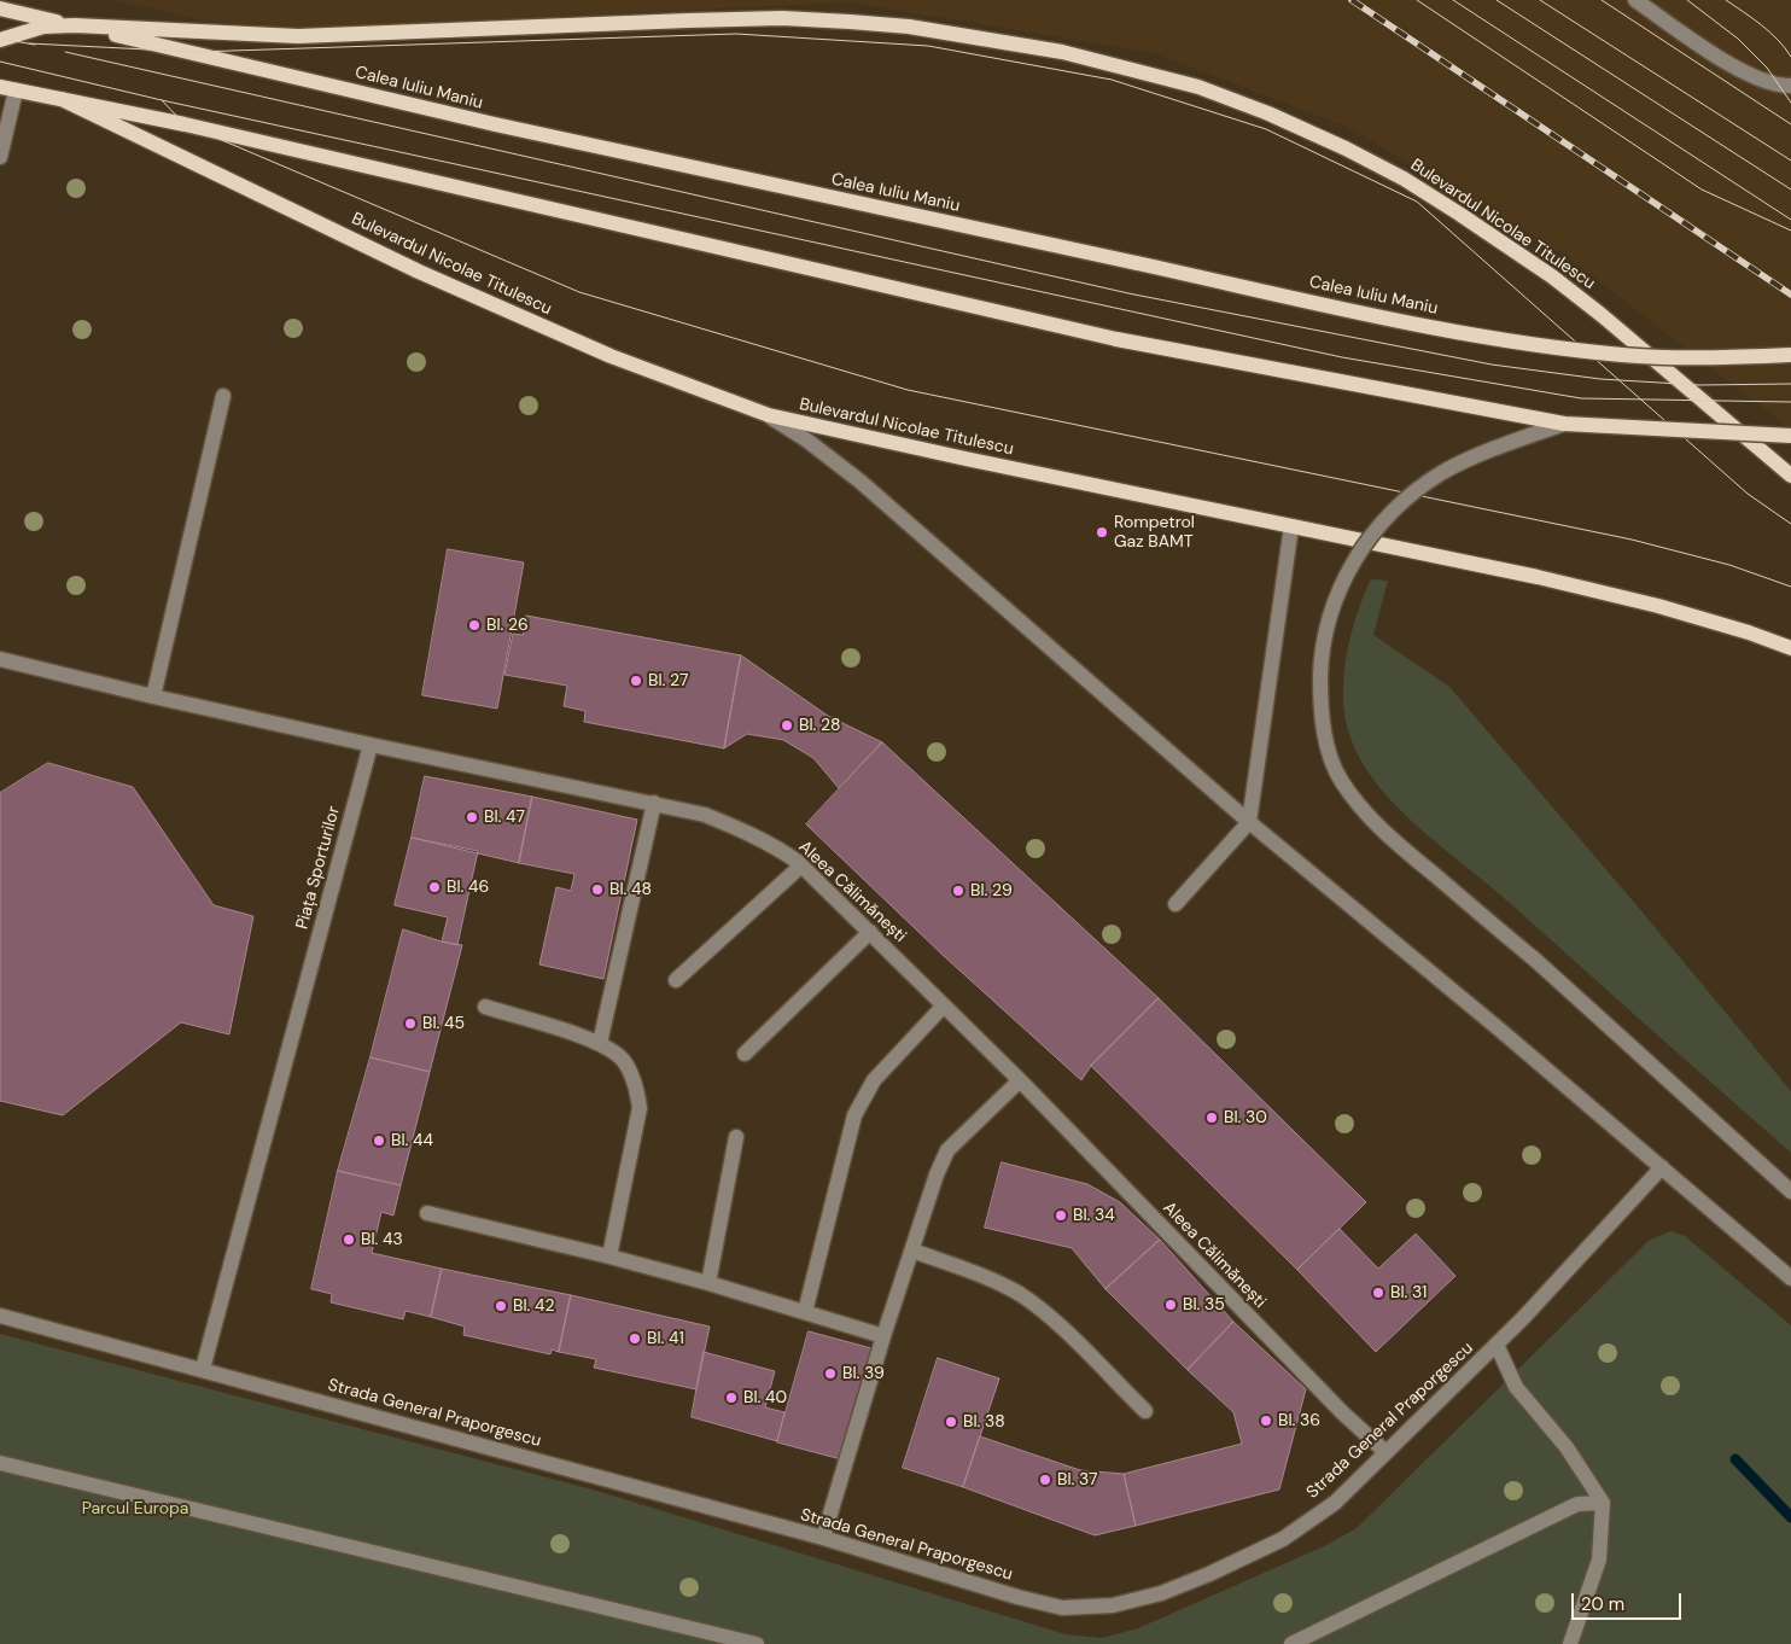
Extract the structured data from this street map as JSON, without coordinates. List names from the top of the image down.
{
  "streets": {
    "main road": ["Calea Iuliu Maniu", "Bulevardul Nicolae Titulescu"],
    "street": ["Piața Sporturilor", "Aleea Călimănești", "Strada General Praporgescu"]
  },
  "crossings": [
    ["Calea Iuliu Maniu", "Bulevardul Nicolae Titulescu"],
    ["Piața Sporturilor", "Aleea Călimănești"],
    ["Piața Sporturilor", "Strada General Praporgescu"],
    ["Aleea Călimănești", "Strada General Praporgescu"]
  ],
  "parks": ["Parcul Europa"],
  "places": [
    "Rompetrol Gaz BAMT",
    "Bl. 26",
    "Bl. 27",
    "Bl. 28",
    "Bl. 47",
    "Bl. 46",
    "Bl. 48",
    "Bl. 29",
    "Bl. 45",
    "Bl. 30",
    "Bl. 44",
    "Bl. 34",
    "Bl. 43",
    "Bl. 31",
    "Bl. 35",
    "Bl. 42",
    "Bl. 41",
    "Bl. 39",
    "Bl. 40",
    "Bl. 36",
    "Bl. 38",
    "Bl. 37"
  ],
  "scale_bar": "20 m"
}
